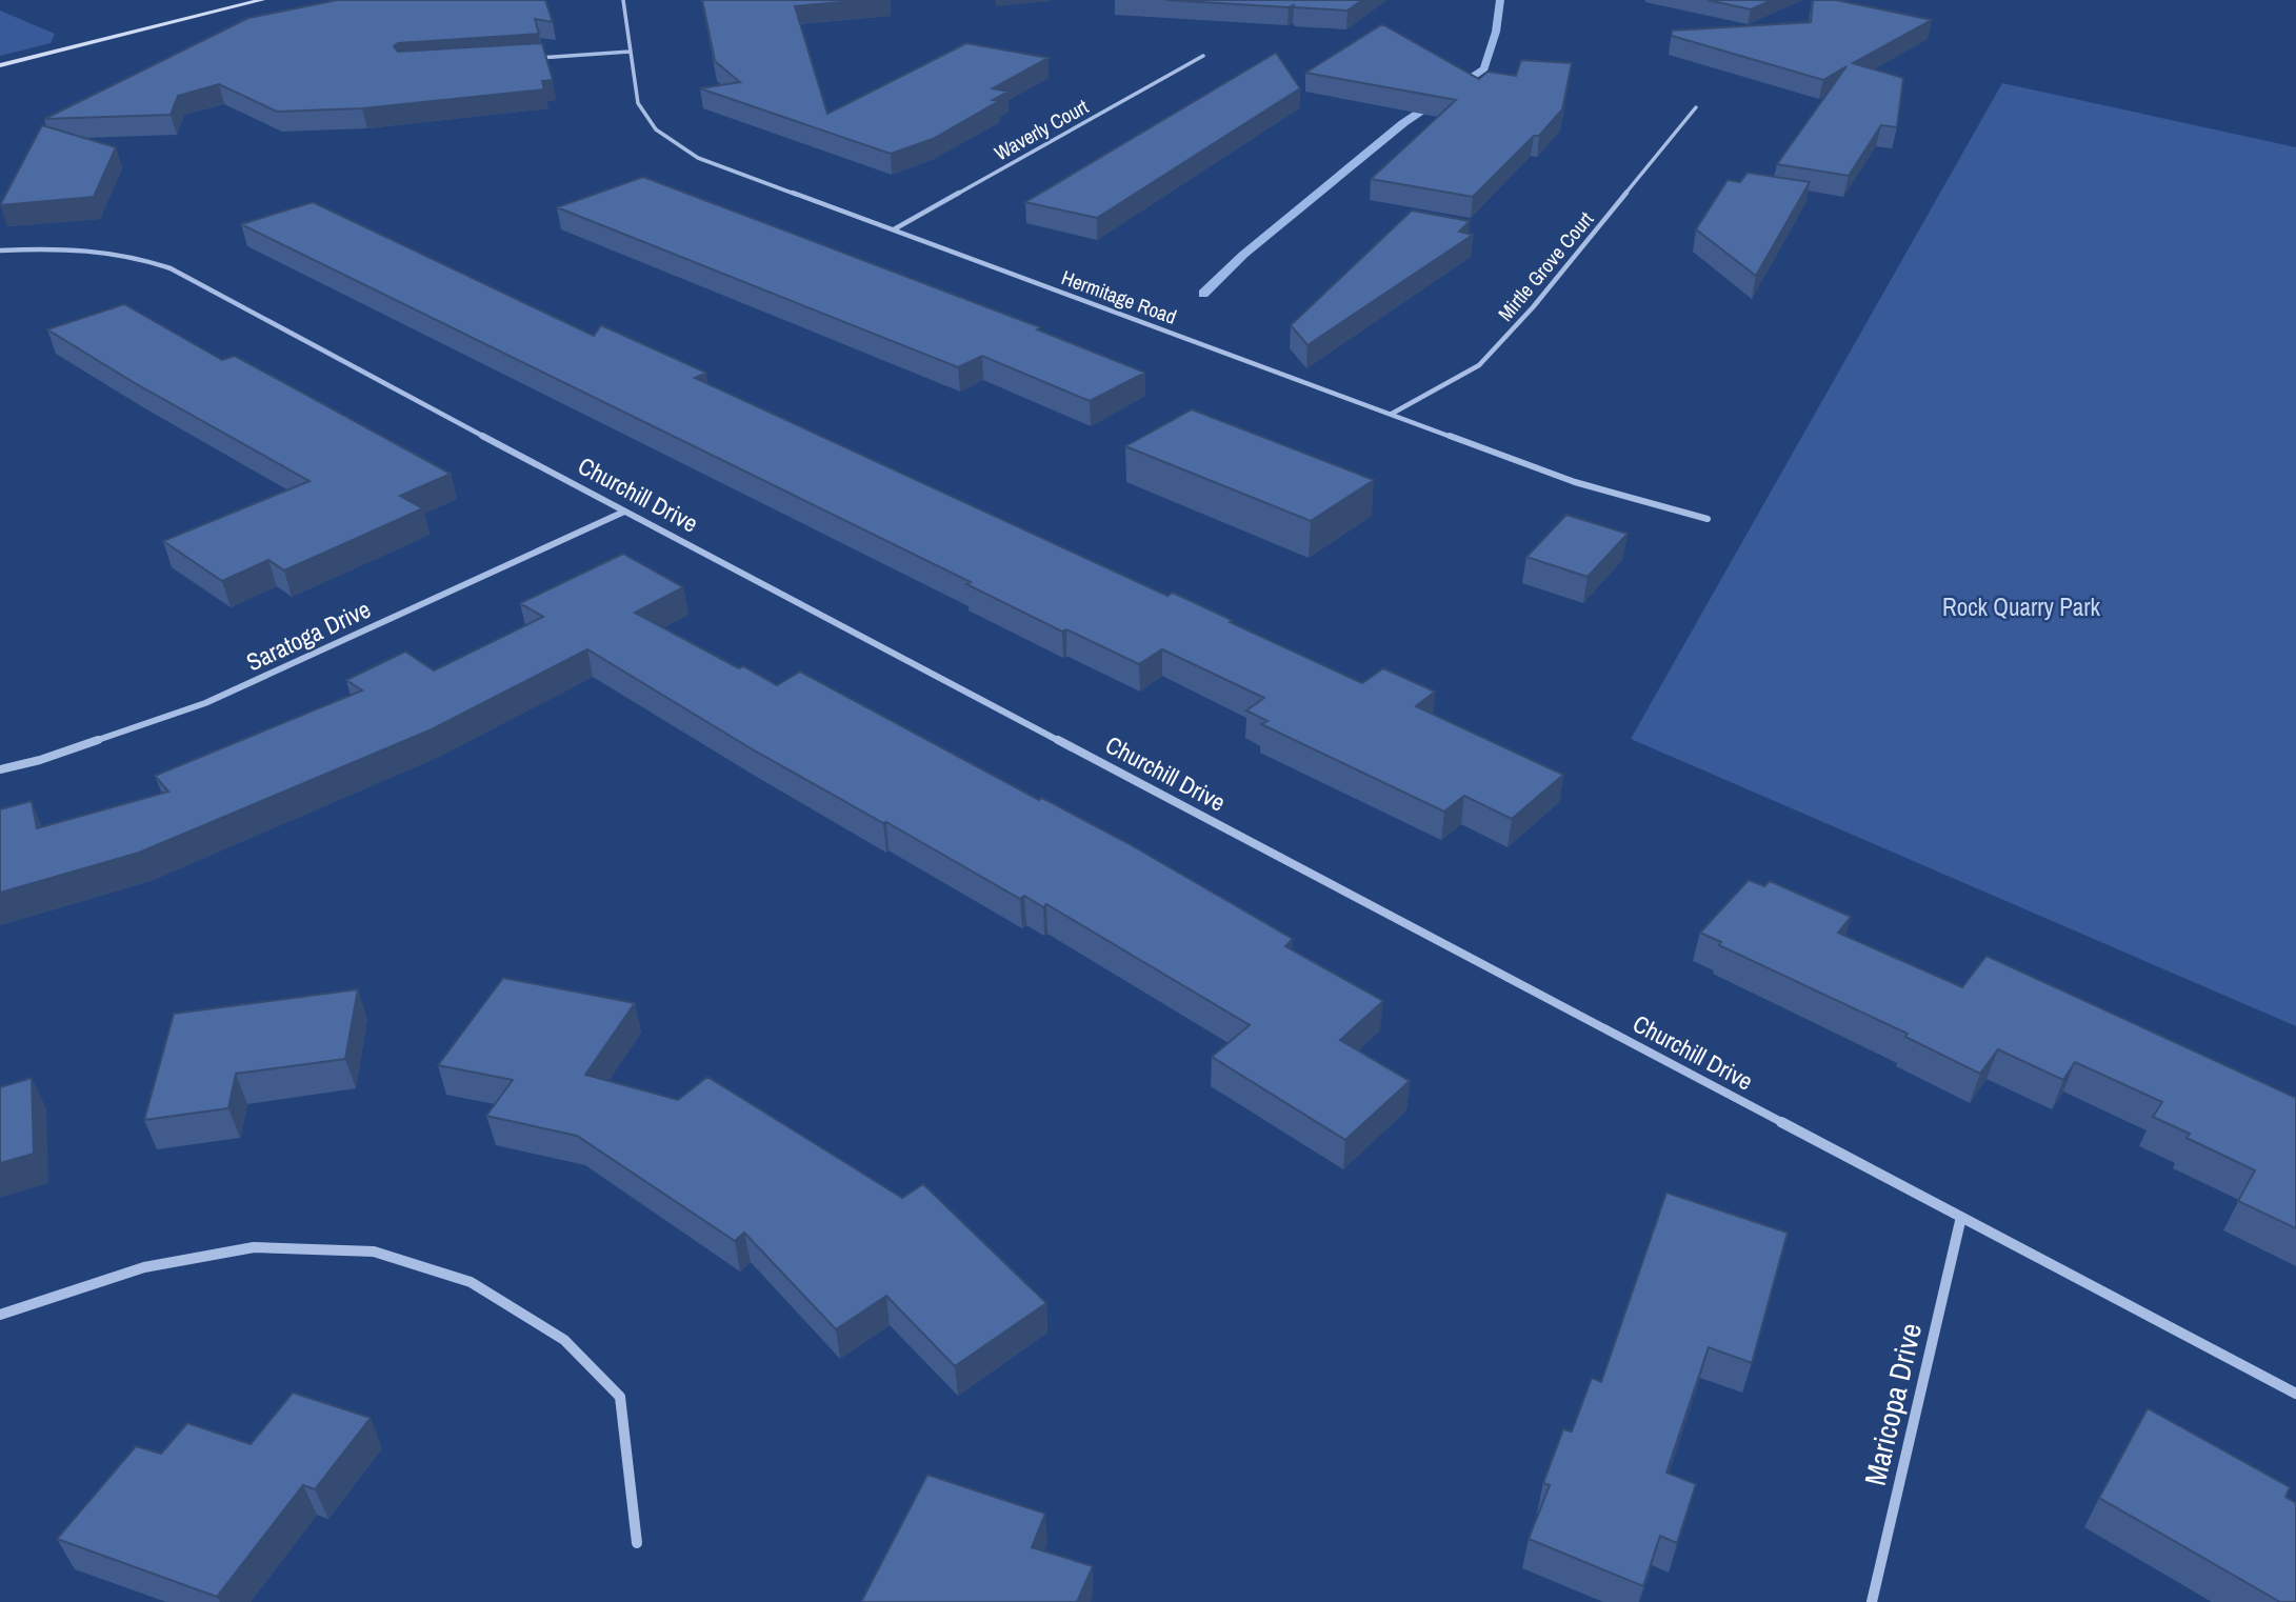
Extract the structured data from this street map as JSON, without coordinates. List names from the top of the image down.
{
  "streets": {
    "street": [
      "Waverly Court",
      "Mirtle Grove Court",
      "Hermitage Road",
      "Churchill Drive",
      "Saratoga Drive",
      "Maricopa Drive"
    ]
  },
  "crossings": [
    ["Waverly Court", "Hermitage Road"],
    ["Mirtle Grove Court", "Hermitage Road"],
    ["Churchill Drive", "Saratoga Drive"],
    ["Churchill Drive", "Maricopa Drive"]
  ],
  "parks": ["Rock Quarry Park"]
}
